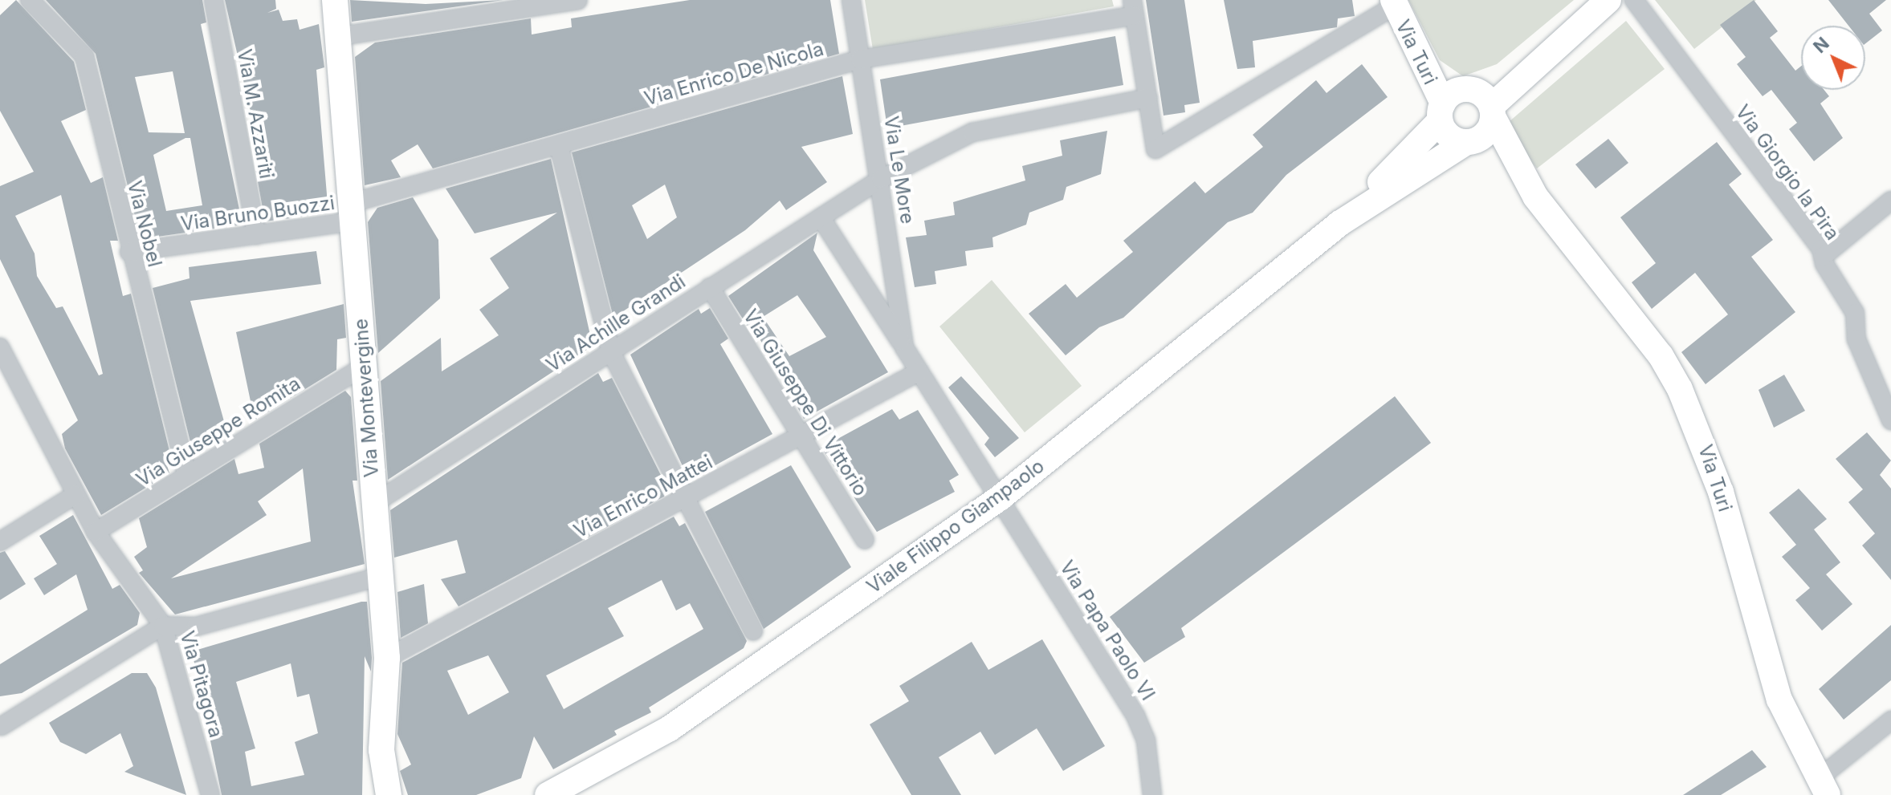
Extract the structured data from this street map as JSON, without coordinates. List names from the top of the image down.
{
  "streets": {
    "street": [
      "Via Turi",
      "Via Enrico De Nicola",
      "Via M. Azzariti",
      "Via Le More",
      "Via Giorgio la Pira",
      "Via Bruno Buozzi",
      "Via Nobel",
      "Via Achille Grandi",
      "Via Montevergine",
      "Via Giuseppe Di Vittorio",
      "Via Giuseppe Romita",
      "Via Enrico Mattei",
      "Viale Filippo Giampaolo",
      "Via Papa Paolo VI",
      "Via Pitagora"
    ]
  },
  "crossings": [
    ["Via Turi", "Viale Filippo Giampaolo"],
    ["Via Enrico De Nicola", "Via Le More"],
    ["Via Enrico De Nicola", "Via Bruno Buozzi"],
    ["Via Enrico De Nicola", "Via Montevergine"],
    ["Via M. Azzariti", "Via Bruno Buozzi"],
    ["Via Le More", "Via Achille Grandi"],
    ["Via Le More", "Via Enrico Mattei"],
    ["Via Le More", "Viale Filippo Giampaolo"],
    ["Via Le More", "Via Papa Paolo VI"],
    ["Via Bruno Buozzi", "Via Nobel"],
    ["Via Bruno Buozzi", "Via Montevergine"],
    ["Via Nobel", "Via Giuseppe Romita"],
    ["Via Achille Grandi", "Via Montevergine"],
    ["Via Achille Grandi", "Via Giuseppe Di Vittorio"],
    ["Via Montevergine", "Via Giuseppe Romita"],
    ["Via Montevergine", "Via Enrico Mattei"],
    ["Via Giuseppe Di Vittorio", "Via Enrico Mattei"],
    ["Via Giuseppe Romita", "Via Pitagora"],
    ["Viale Filippo Giampaolo", "Via Papa Paolo VI"]
  ],
  "north": "top left"
}
